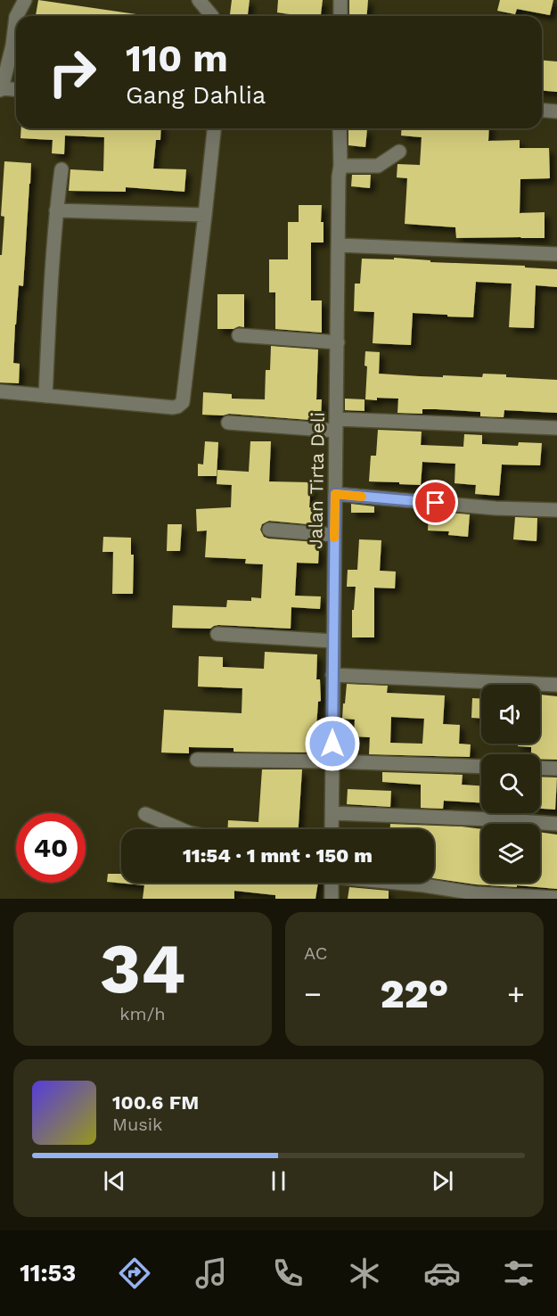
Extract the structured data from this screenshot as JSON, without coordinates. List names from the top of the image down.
{
  "streets": {
    "street": ["Jalan Tirta Deli"]
  },
  "page": {
    "turn": ["110 m", "Gang Dahlia"],
    "limit": "40",
    "trip": "11:54 · 1 mnt · 150 m",
    "tile": [
      ["34", "km/h"],
      "AC"
    ],
    "heat": ["−", "22°", "+"],
    "song": ["100.6 FM", "Musik"],
    "tabs": "11:53"
  }
}
